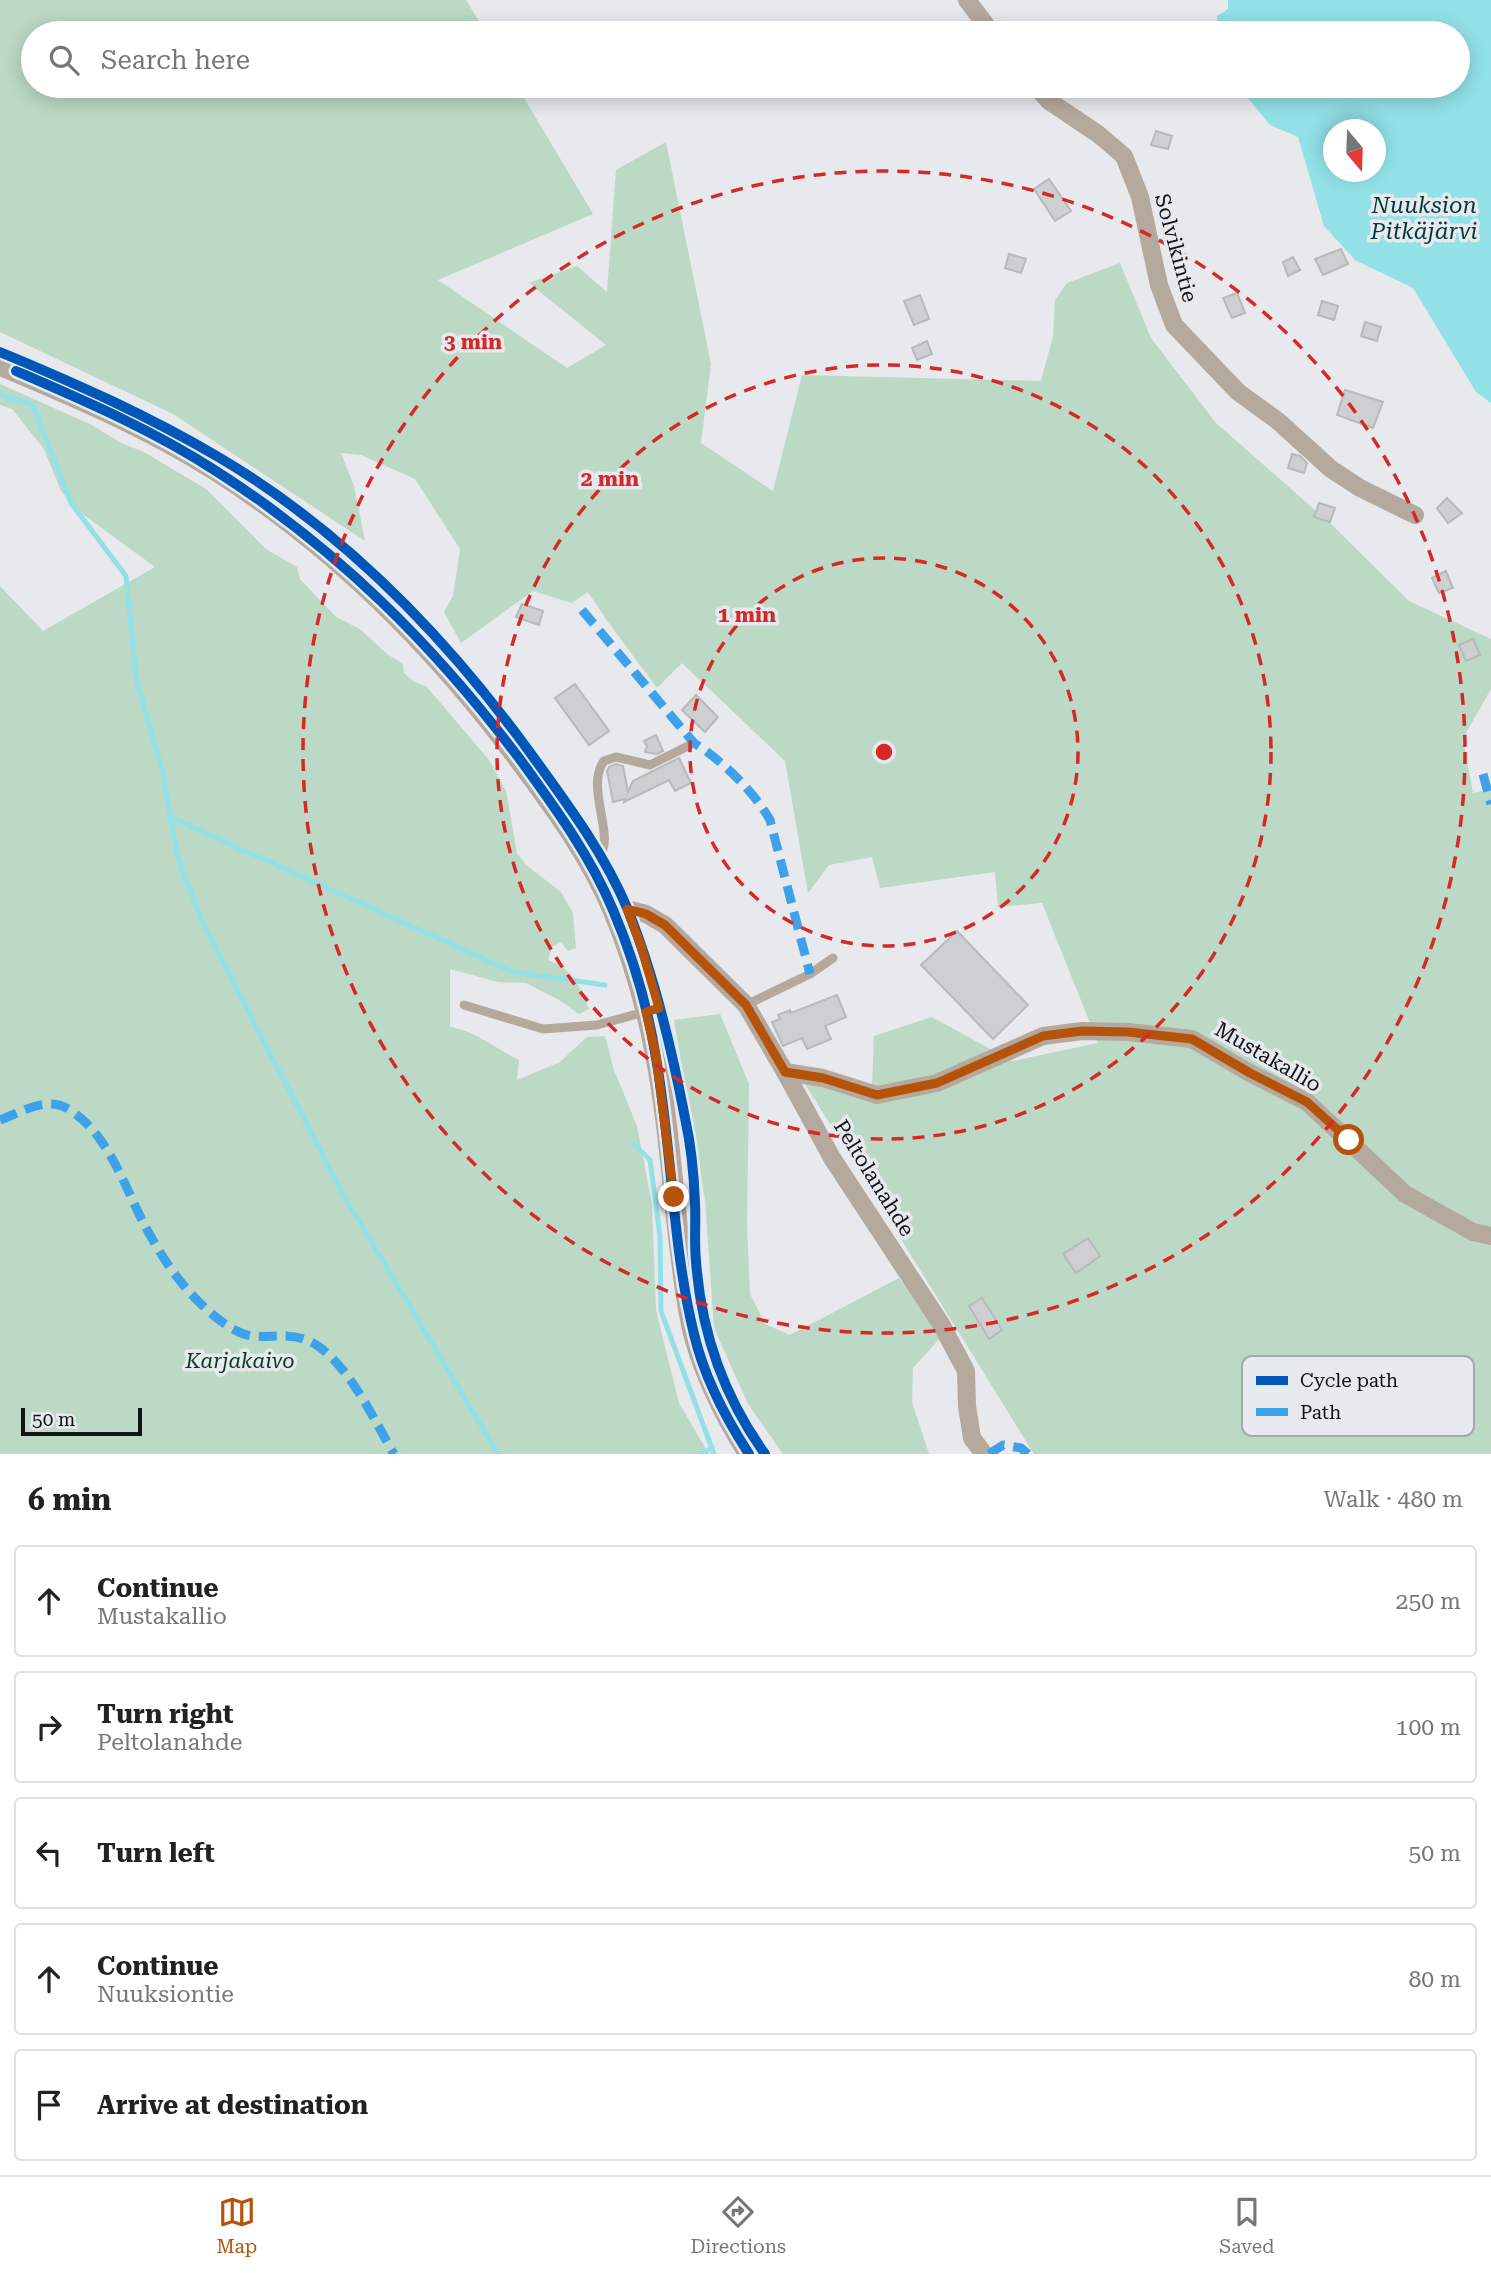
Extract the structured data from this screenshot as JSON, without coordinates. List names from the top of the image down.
{
  "streets": {
    "street": ["Solvikintie", "Mustakallio", "Peltolanahde"]
  },
  "crossings": [
    ["Mustakallio", "Peltolanahde"]
  ],
  "water": ["Nuuksion Pitkäjärvi"],
  "parks": ["Karjakaivo"],
  "legend": ["Cycle path", "Path"],
  "scale_bar": "50 m",
  "north": "bottom",
  "page": {
    "search": "Search here",
    "scale": "50 m",
    "heading": ["6 min", "Walk · 480 m"],
    "list": [
      ["Continue", "Mustakallio", "250 m"],
      ["Turn right", "Peltolanahde", "100 m"],
      ["Turn left", "50 m"],
      ["Continue", "Nuuksiontie", "80 m"],
      "Arrive at destination"
    ],
    "nav": ["Map", "Directions", "Saved"]
  },
  "rings": ["3 min", "2 min", "1 min"]
}
